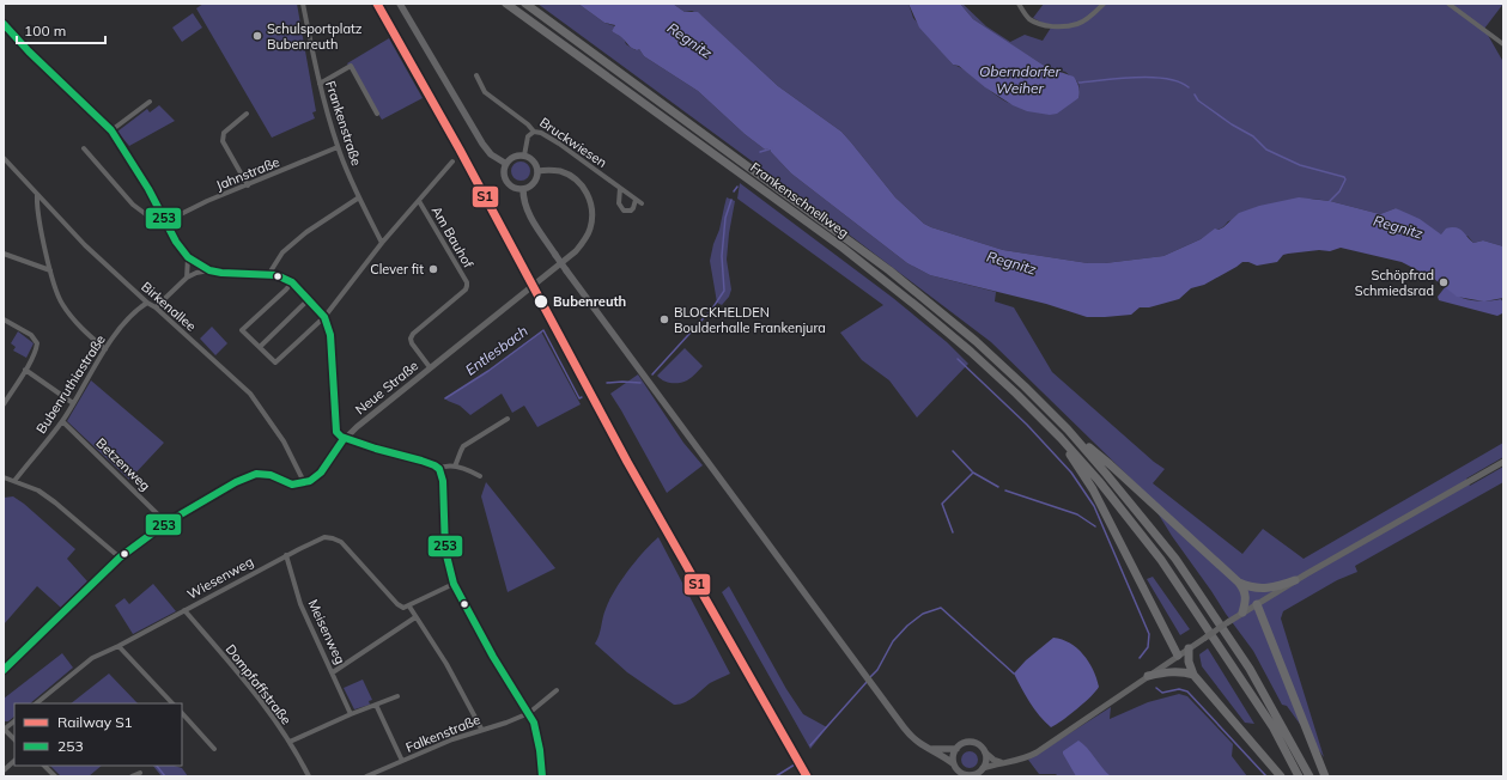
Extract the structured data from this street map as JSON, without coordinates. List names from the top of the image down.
{
  "streets": {
    "highway": ["Frankenschnellweg"],
    "street": [
      "Frankenstraße",
      "Bruckwiesen",
      "Jahnstraße",
      "Am Bauhof",
      "Birkenallee",
      "Bubenruthiastraße",
      "Neue Straße",
      "Betzenweg",
      "Wiesenweg",
      "Meisenweg",
      "Dompfaffstraße",
      "Falkenstraße"
    ]
  },
  "crossings": [
    ["Frankenstraße", "Jahnstraße"],
    ["Am Bauhof", "Neue Straße"],
    ["Birkenallee", "Bubenruthiastraße"],
    ["Birkenallee", "Neue Straße"],
    ["Bubenruthiastraße", "Betzenweg"],
    ["Wiesenweg", "Meisenweg"],
    ["Wiesenweg", "Dompfaffstraße"]
  ],
  "water": ["Regnitz", "Oberndorfer Weiher", "Entlesbach"],
  "places": [
    "Schulsportplatz Bubenreuth",
    "Clever fit",
    "Schöpfrad Schmiedsrad",
    "Bubenreuth",
    "BLOCKHELDEN Boulderhalle Frankenjura"
  ],
  "lines": ["rail line S1", "transit line 253"],
  "legend": ["Railway S1", "253"],
  "scale_bar": "100 m"
}
